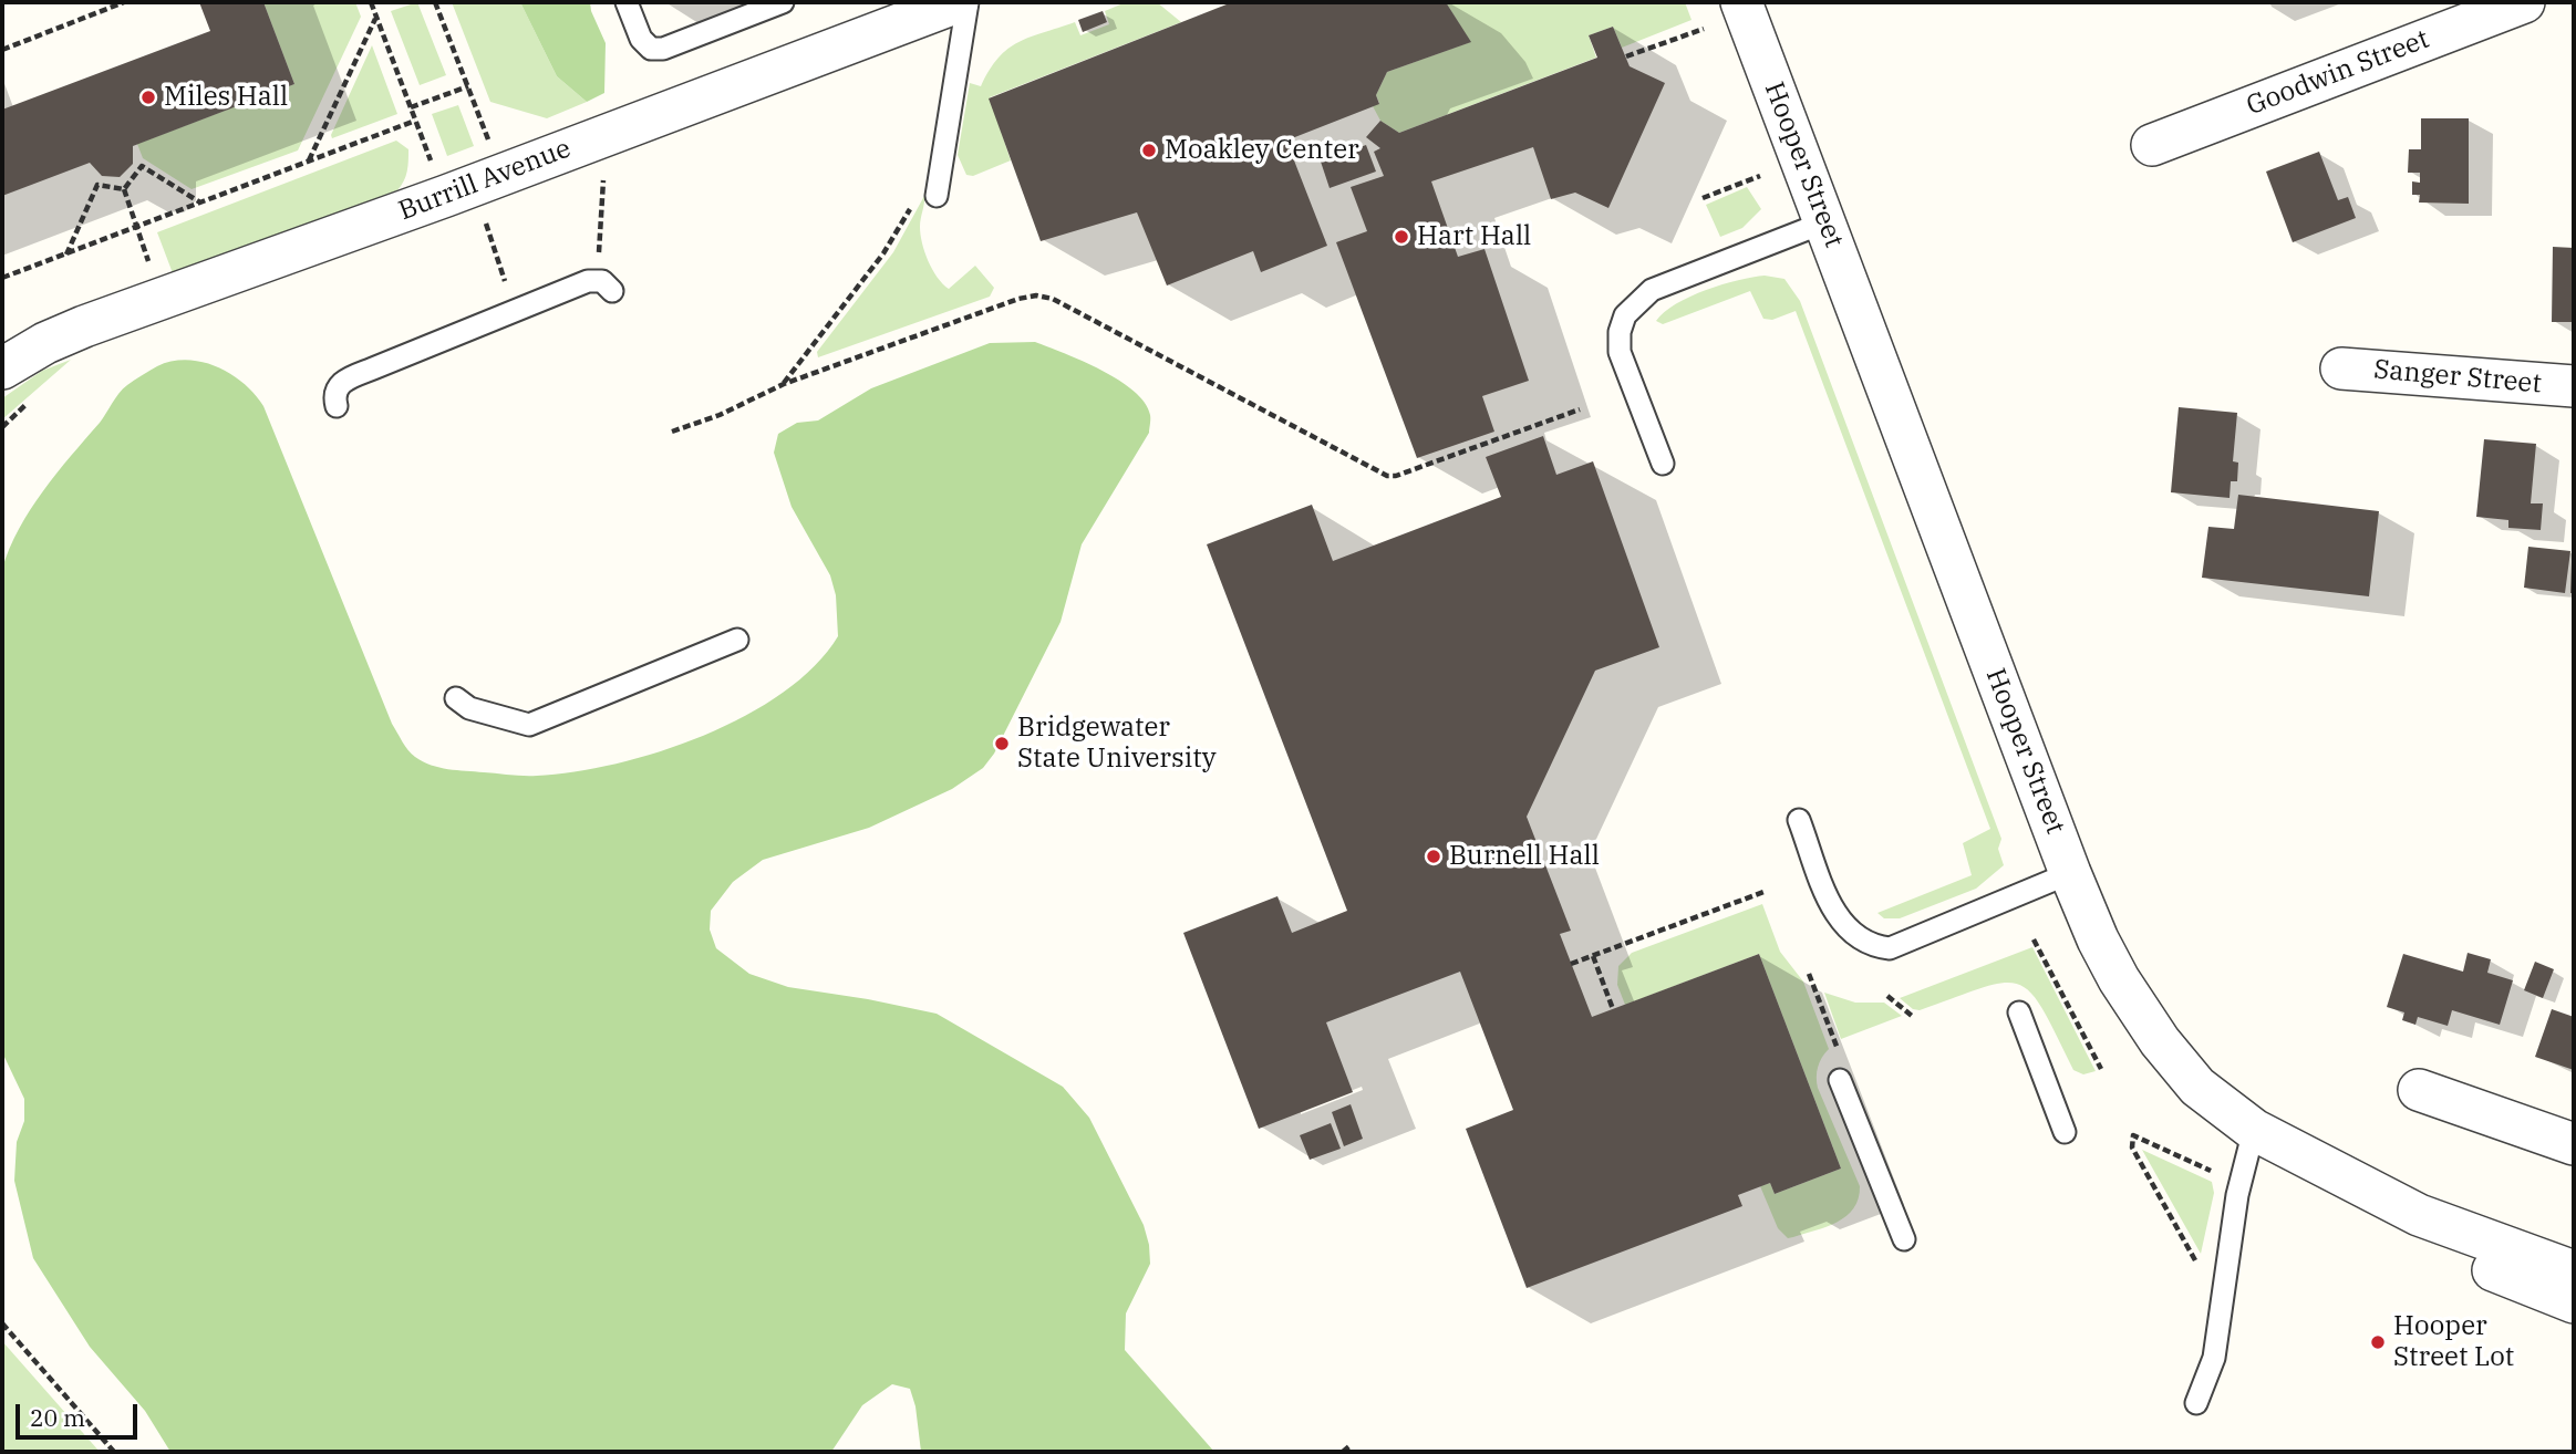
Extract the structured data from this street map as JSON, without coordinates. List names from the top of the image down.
{
  "streets": {
    "street": [
      "Goodwin Street",
      "Hooper Street",
      "Burrill Avenue",
      "Sanger Street"
    ]
  },
  "places": [
    "Miles Hall",
    "Moakley Center",
    "Hart Hall",
    "Bridgewater State University",
    "Burnell Hall",
    "Hooper Street Lot"
  ],
  "scale_bar": "20 m"
}
